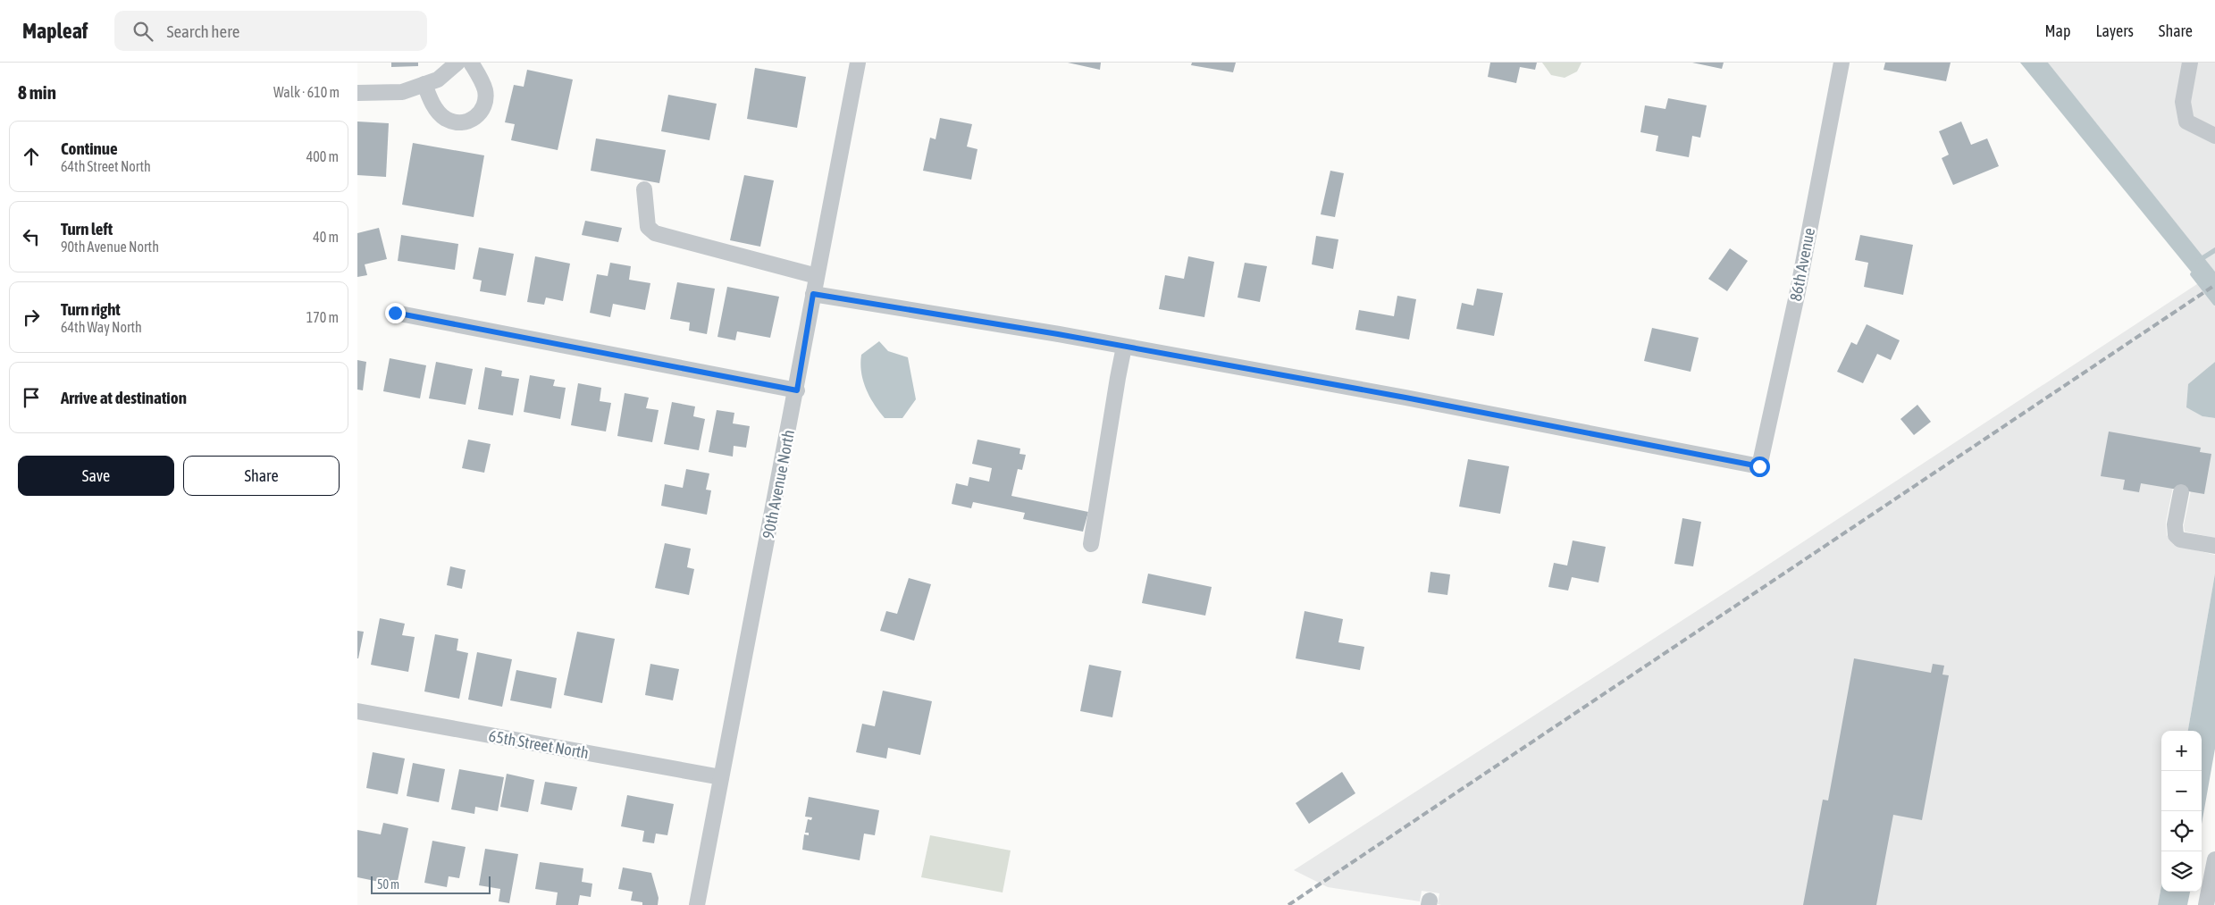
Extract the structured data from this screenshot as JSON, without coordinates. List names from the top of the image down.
{
  "streets": {
    "street": ["86th Avenue", "90th Avenue North", "65th Street North"]
  },
  "crossings": [
    ["90th Avenue North", "65th Street North"]
  ],
  "scale_bar": "50 m",
  "page": {
    "header": "Mapleaf",
    "search": "Search here",
    "nav": ["Map", "Layers", "Share"],
    "heading": ["8 min", "Walk · 610 m"],
    "list": [
      ["Continue", "64th Street North", "400 m"],
      ["Turn left", "90th Avenue North", "40 m"],
      ["Turn right", "64th Way North", "170 m"],
      "Arrive at destination"
    ],
    "buttons": ["Save", "Share"],
    "map_buttons": ["+", "−"],
    "scale": "50 m"
  }
}
